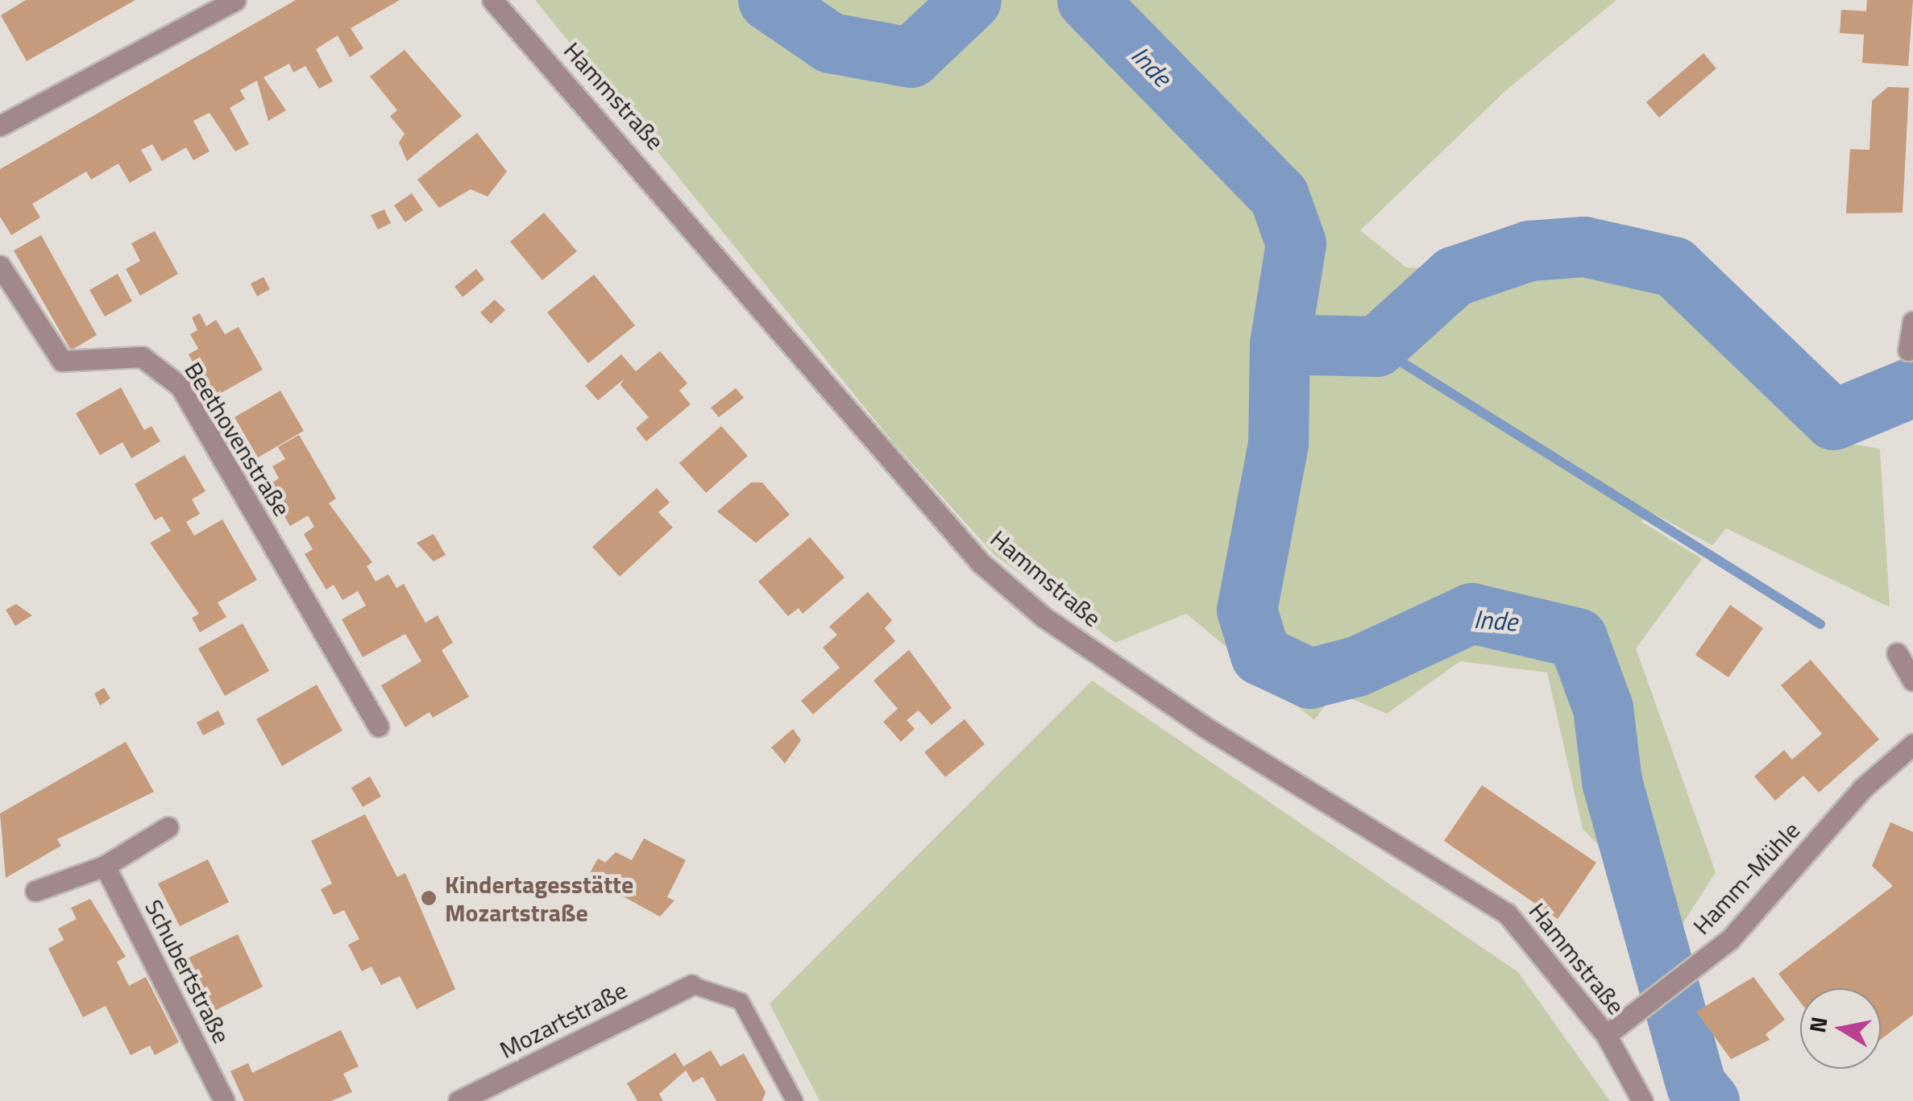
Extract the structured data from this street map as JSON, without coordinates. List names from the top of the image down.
{
  "streets": {
    "street": [
      "Hammstraße",
      "Beethovenstraße",
      "Hamm-Mühle",
      "Schubertstraße",
      "Mozartstraße"
    ]
  },
  "crossings": [
    ["Hammstraße", "Hamm-Mühle"]
  ],
  "water": ["Inde"],
  "places": ["Kindertagesstätte Mozartstraße"],
  "north": "left"
}
